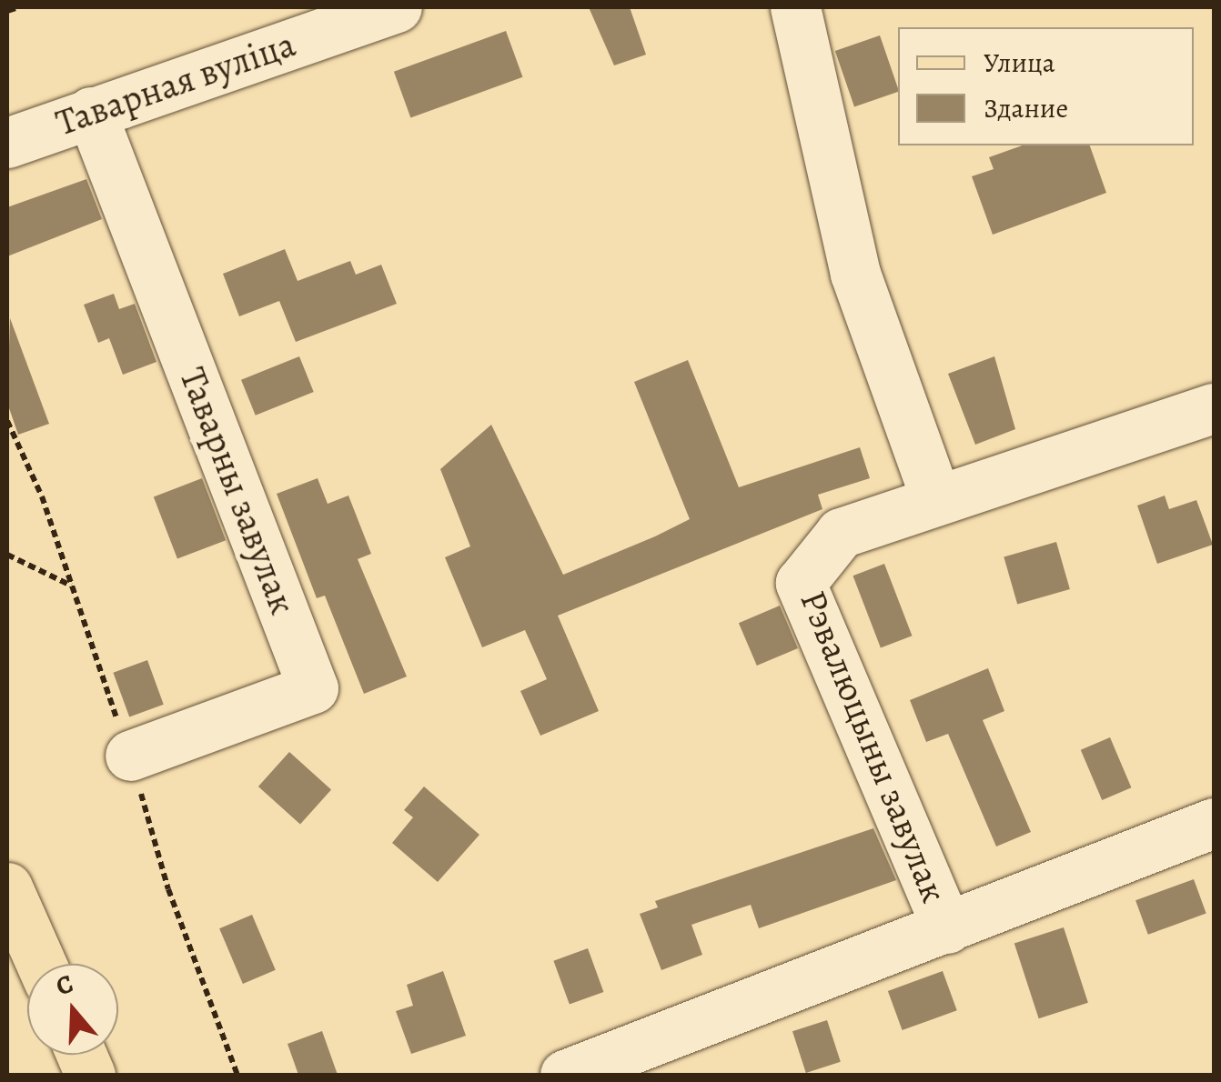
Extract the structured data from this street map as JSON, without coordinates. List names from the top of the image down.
{
  "streets": {
    "street": ["Таварная вуліца", "Таварны завулак", "Рэвалюцыны завулак"]
  },
  "crossings": [
    ["Таварная вуліца", "Таварны завулак"]
  ],
  "legend": ["Улица", "Здание"],
  "north": "top"
}
